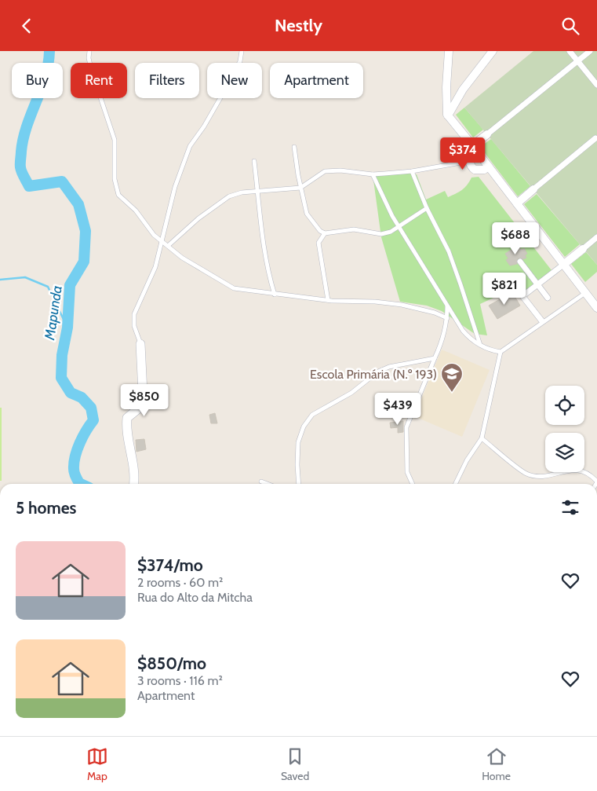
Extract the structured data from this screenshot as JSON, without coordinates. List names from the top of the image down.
{
  "water": ["Mapunda"],
  "places": {
    "school or university": ["Escola Primária (N.º 193)"]
  },
  "page": {
    "header": "Nestly",
    "chip": [
      "Buy",
      "Rent",
      "Filters",
      "New",
      "Apartment"
    ],
    "price": [
      "$374",
      "$688",
      "$821",
      "$850",
      "$439"
    ],
    "heading": "5 homes",
    "list": [
      {
        "name": "$374/mo",
        "note": "2 rooms · 60 m² · Rua do Alto da Mitcha"
      },
      {
        "name": "$850/mo",
        "note": "3 rooms · 116 m² · Apartment"
      }
    ],
    "tabs": ["Map", "Saved", "Home"]
  }
}
